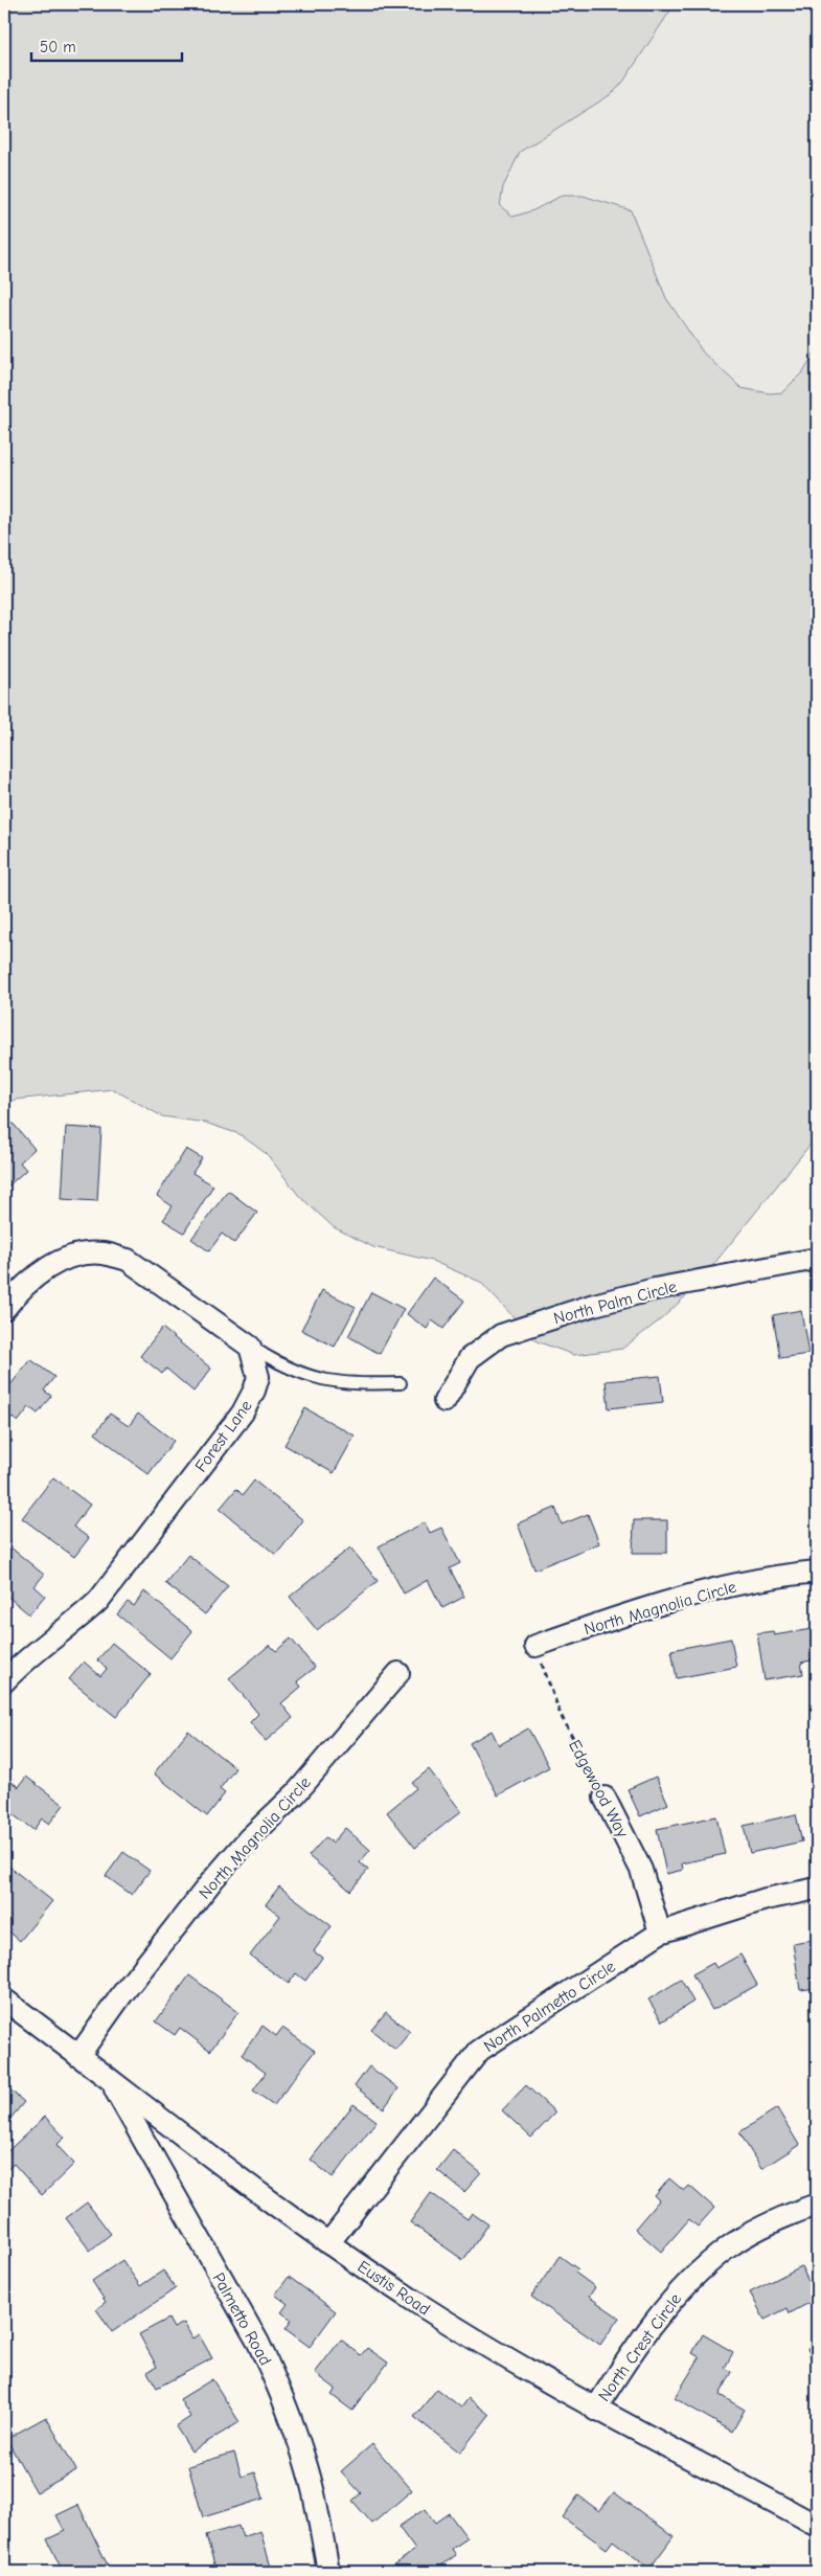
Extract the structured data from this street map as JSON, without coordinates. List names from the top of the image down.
{
  "streets": {
    "street": [
      "North Palm Circle",
      "Forest Lane",
      "North Magnolia Circle",
      "Edgewood Way",
      "North Palmetto Circle",
      "Eustis Road",
      "Palmetto Road",
      "North Crest Circle"
    ]
  },
  "crossings": [
    ["North Magnolia Circle", "Edgewood Way"],
    ["North Magnolia Circle", "Eustis Road"],
    ["Edgewood Way", "North Palmetto Circle"],
    ["North Palmetto Circle", "Eustis Road"],
    ["Eustis Road", "Palmetto Road"],
    ["Eustis Road", "North Crest Circle"]
  ],
  "scale_bar": "50 m"
}
